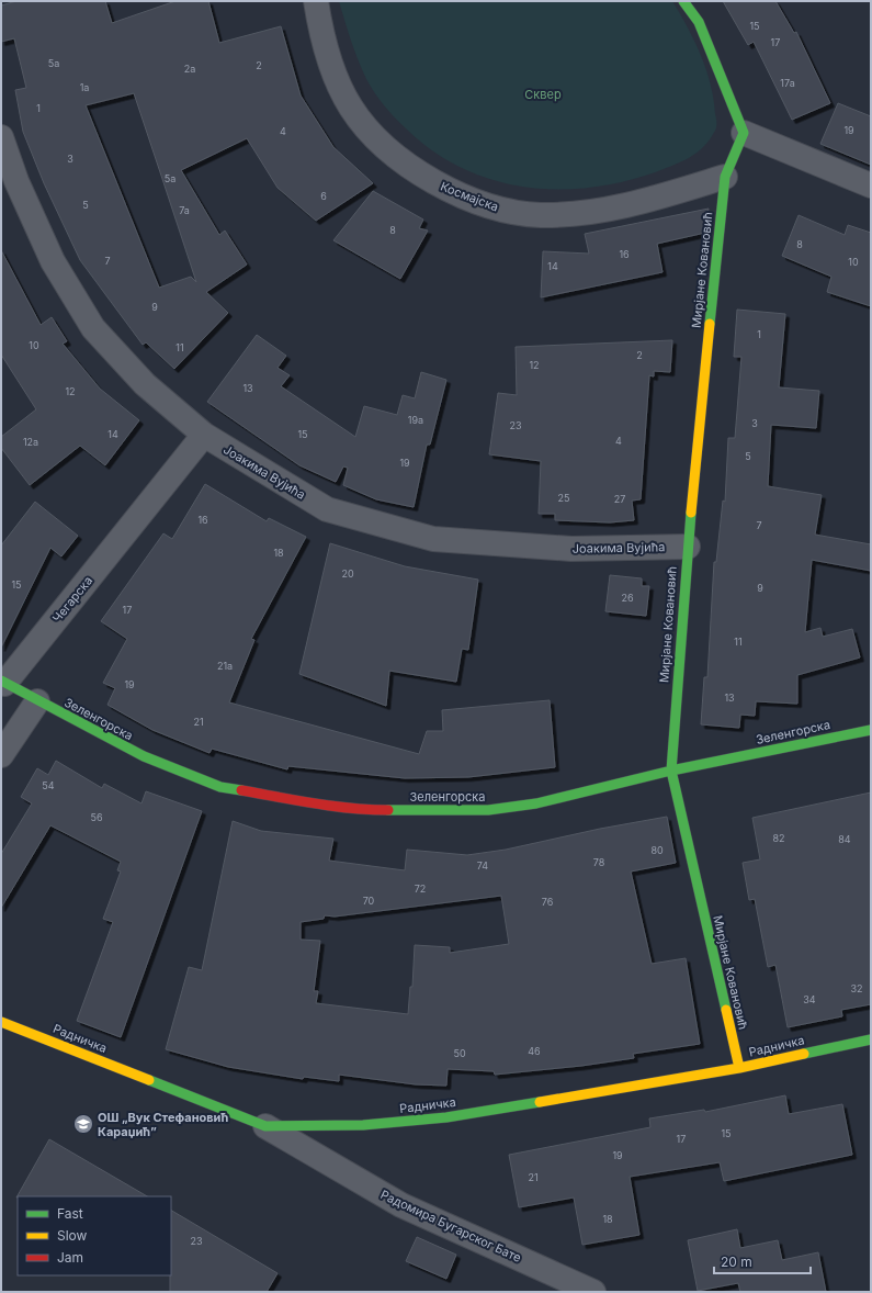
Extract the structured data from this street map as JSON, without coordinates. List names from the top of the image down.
{
  "streets": {
    "street": [
      "Космајска",
      "Мирјане Ковановић",
      "Јоакима Вујића",
      "Чегарска",
      "Зеленгорска",
      "Радничка",
      "Радомира Бугарског Бате"
    ]
  },
  "crossings": [
    ["Космајска", "Мирјане Ковановић"],
    ["Мирјане Ковановић", "Јоакима Вујића"],
    ["Мирјане Ковановић", "Зеленгорска"],
    ["Мирјане Ковановић", "Радничка"],
    ["Јоакима Вујића", "Чегарска"],
    ["Чегарска", "Зеленгорска"],
    ["Радничка", "Радомира Бугарског Бате"]
  ],
  "parks": ["Сквер"],
  "places": {
    "school or university": ["ОШ „Вук Стефановић Караџић”"]
  },
  "house_numbers": [
    "15",
    "17",
    "5a",
    "2",
    "2a",
    "17a",
    "1a",
    "1",
    "19",
    "4",
    "3",
    "5a",
    "6",
    "5",
    "7a",
    "8",
    "8",
    "16",
    "7",
    "10",
    "14",
    "9",
    "1",
    "10",
    "11",
    "2",
    "12",
    "13",
    "12",
    "19a",
    "3",
    "23",
    "14",
    "15",
    "4",
    "12a",
    "5",
    "19",
    "25",
    "27",
    "16",
    "7",
    "18",
    "20",
    "15",
    "9",
    "26",
    "17",
    "11",
    "21a",
    "19",
    "13",
    "21",
    "54",
    "56",
    "82",
    "84",
    "80",
    "78",
    "74",
    "72",
    "70",
    "76",
    "32",
    "34",
    "46",
    "50",
    "15",
    "17",
    "19",
    "21",
    "18",
    "23"
  ],
  "legend": ["Fast", "Slow", "Jam"],
  "scale_bar": "20 m"
}
